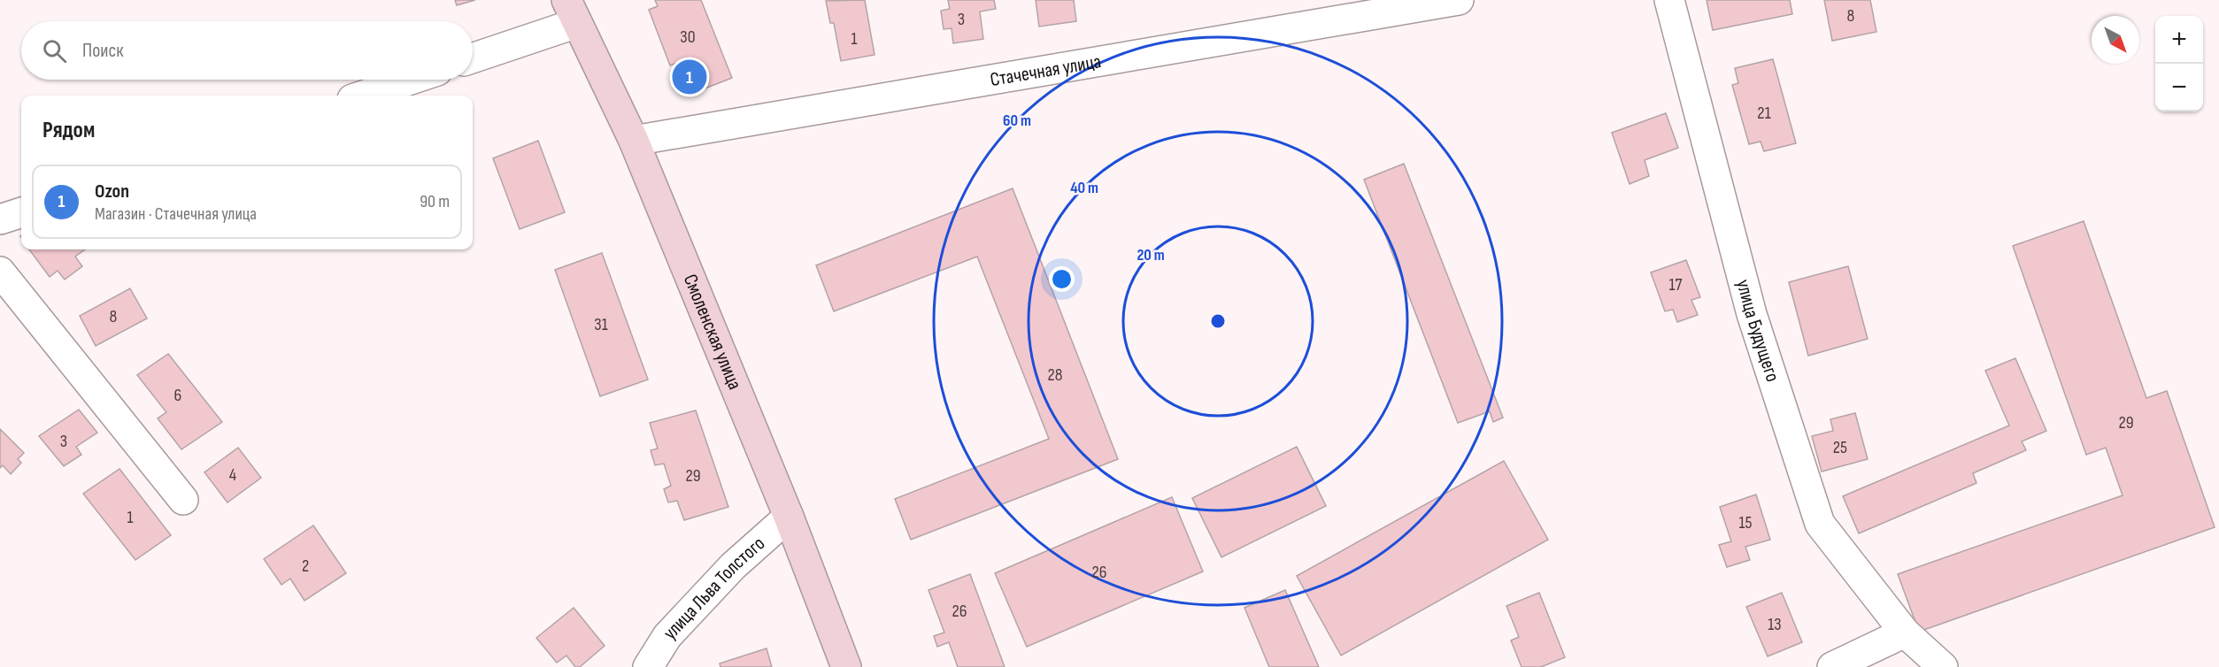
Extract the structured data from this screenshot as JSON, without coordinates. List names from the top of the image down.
{
  "streets": {
    "main road": ["Смоленская улица"],
    "street": ["Стачечная улица", "улица Будущего", "улица Льва Толстого"]
  },
  "crossings": [
    ["Стачечная улица", "Смоленская улица"],
    ["Смоленская улица", "улица Льва Толстого"]
  ],
  "house_numbers": [
    "8",
    "3",
    "30",
    "1",
    "21",
    "17",
    "8",
    "31",
    "28",
    "6",
    "29",
    "3",
    "25",
    "4",
    "29",
    "1",
    "15",
    "2",
    "26",
    "26",
    "13"
  ],
  "north": "bottom right",
  "page": {
    "map_buttons": ["+", "−"],
    "search": "Поиск",
    "pins": "1",
    "heading": "Рядом",
    "list": [
      {
        "mark": "1",
        "name": "Ozon",
        "note": "Магазин · Стачечная улица",
        "value": "90 m"
      }
    ]
  },
  "rings": ["60 m", "40 m", "20 m"]
}
